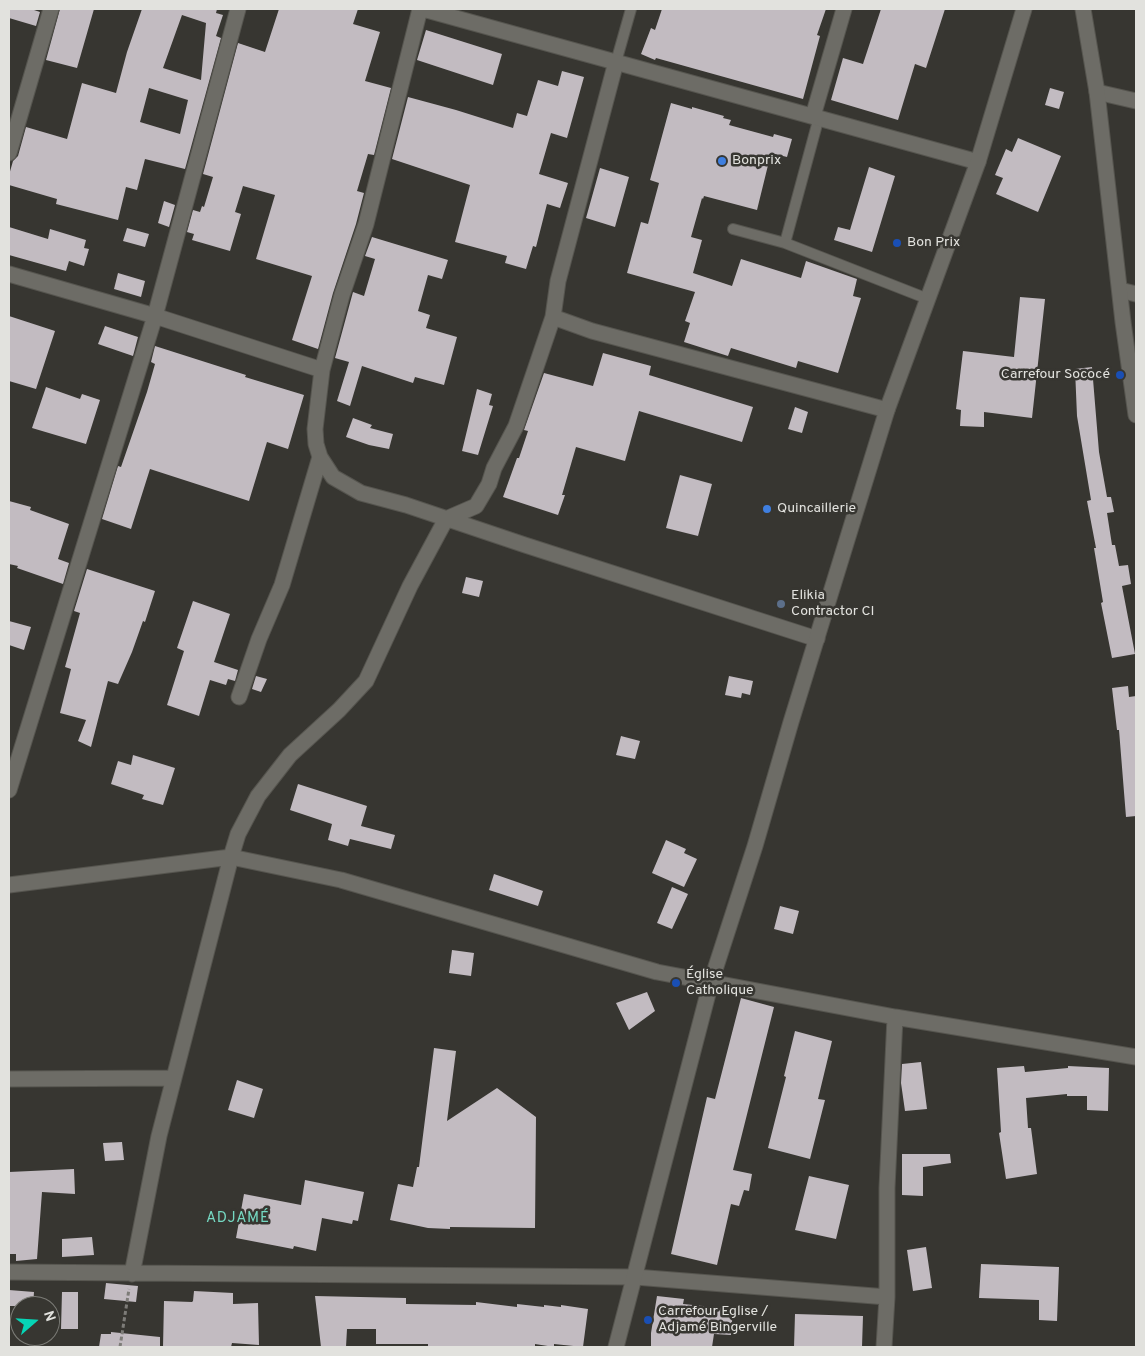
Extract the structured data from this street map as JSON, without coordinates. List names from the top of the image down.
{
  "districts": ["ADJAMÉ"],
  "places": [
    "Bonprix",
    "Bon Prix",
    "Carrefour Sococé",
    "Quincaillerie",
    "Elikia Contractor CI",
    "Église Catholique",
    "Carrefour Eglise / Adjamé Bingerville"
  ],
  "north": "right"
}
